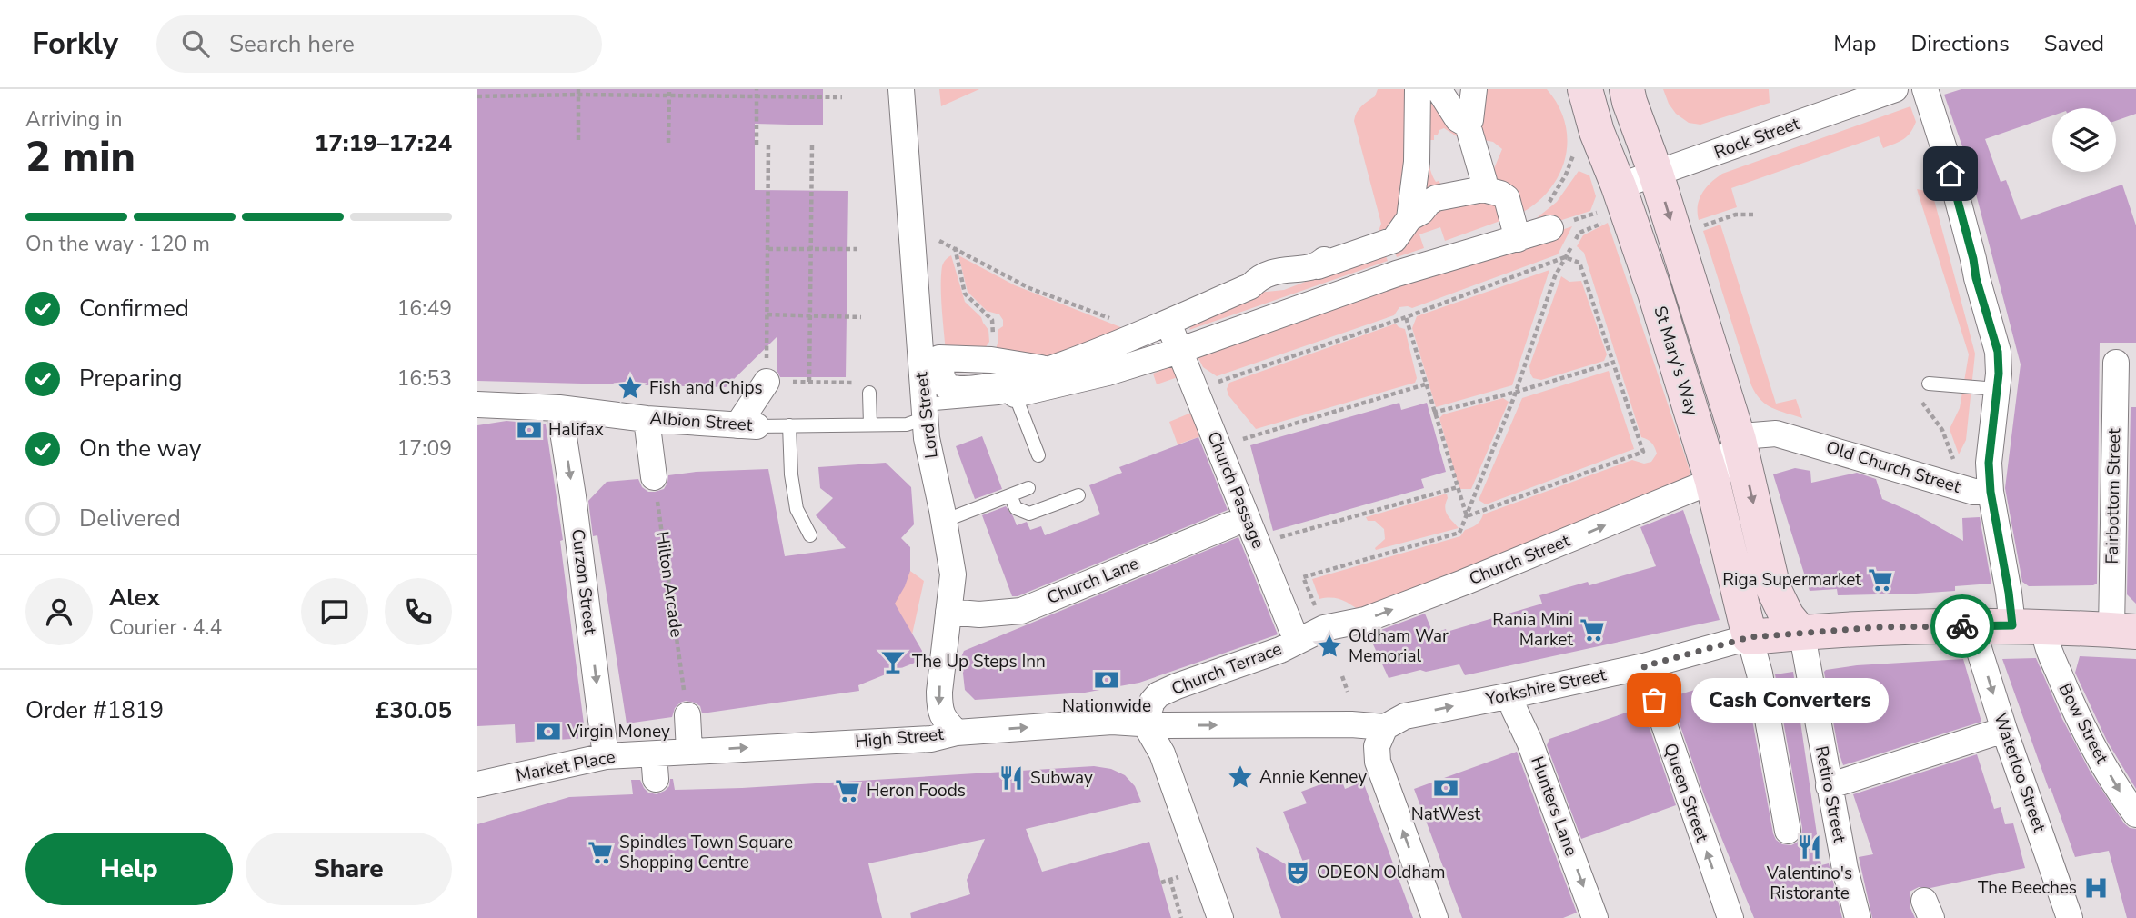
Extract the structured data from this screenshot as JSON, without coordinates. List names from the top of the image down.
{
  "streets": {
    "main road": ["St Mary's Way", "Yorkshire Street"],
    "street": [
      "Rock Street",
      "Lord Street",
      "Albion Street",
      "Old Church Street",
      "Church Passage",
      "Fairbottom Street",
      "Church Street",
      "Church Lane",
      "Curzon Street",
      "Church Terrace",
      "Bow Street",
      "High Street",
      "Market Place",
      "Waterloo Street",
      "Queen Street",
      "Retiro Street",
      "Hunters Lane"
    ],
    "path": ["Hilton Arcade"]
  },
  "crossings": [
    ["Rock Street", "St Mary's Way"],
    ["St Mary's Way", "Old Church Street"],
    ["St Mary's Way", "Church Street"],
    ["St Mary's Way", "Yorkshire Street"],
    ["St Mary's Way", "Retiro Street"],
    ["Lord Street", "Albion Street"],
    ["Lord Street", "Church Lane"],
    ["Lord Street", "High Street"],
    ["Albion Street", "Curzon Street"],
    ["Fairbottom Street", "Yorkshire Street"],
    ["Church Street", "Church Terrace"],
    ["Curzon Street", "Market Place"],
    ["Church Terrace", "Yorkshire Street"],
    ["Church Terrace", "High Street"],
    ["Yorkshire Street", "Bow Street"],
    ["Yorkshire Street", "High Street"],
    ["Yorkshire Street", "Waterloo Street"],
    ["Yorkshire Street", "Queen Street"],
    ["Yorkshire Street", "Retiro Street"],
    ["Yorkshire Street", "Hunters Lane"],
    ["High Street", "Market Place"]
  ],
  "one_way": [
    "Church Street",
    "Curzon Street",
    "Yorkshire Street",
    "Bow Street",
    "High Street"
  ],
  "places": {
    "place": ["Fish and Chips", "Oldham War Memorial", "Annie Kenney"],
    "bank": [
      "Halifax",
      "Nationwide",
      "Virgin Money",
      "NatWest"
    ],
    "supermarket": [
      "Riga Supermarket",
      "Rania Mini Market",
      "Heron Foods",
      "Spindles Town Square Shopping Centre"
    ],
    "bar": ["The Up Steps Inn"],
    "other": ["Cash Converters"],
    "restaurant": ["Subway", "Valentino's Ristorante"],
    "theatre": ["ODEON Oldham"],
    "hospital": ["The Beeches"]
  },
  "page": {
    "header": "Forkly",
    "search": "Search here",
    "nav": ["Map", "Directions", "Saved"],
    "heading": ["2 min", "Arriving in", "17:19–17:24"],
    "panel": [
      "Alex",
      "Courier · 4.4",
      "Order #1819",
      "£30.05"
    ],
    "bar": "On the way · 120 m",
    "list": [
      ["Confirmed", "16:49"],
      ["Preparing", "16:53"],
      ["On the way", "17:09"],
      "Delivered"
    ],
    "bubble": "Cash Converters",
    "buttons": ["Help", "Share"]
  }
}
